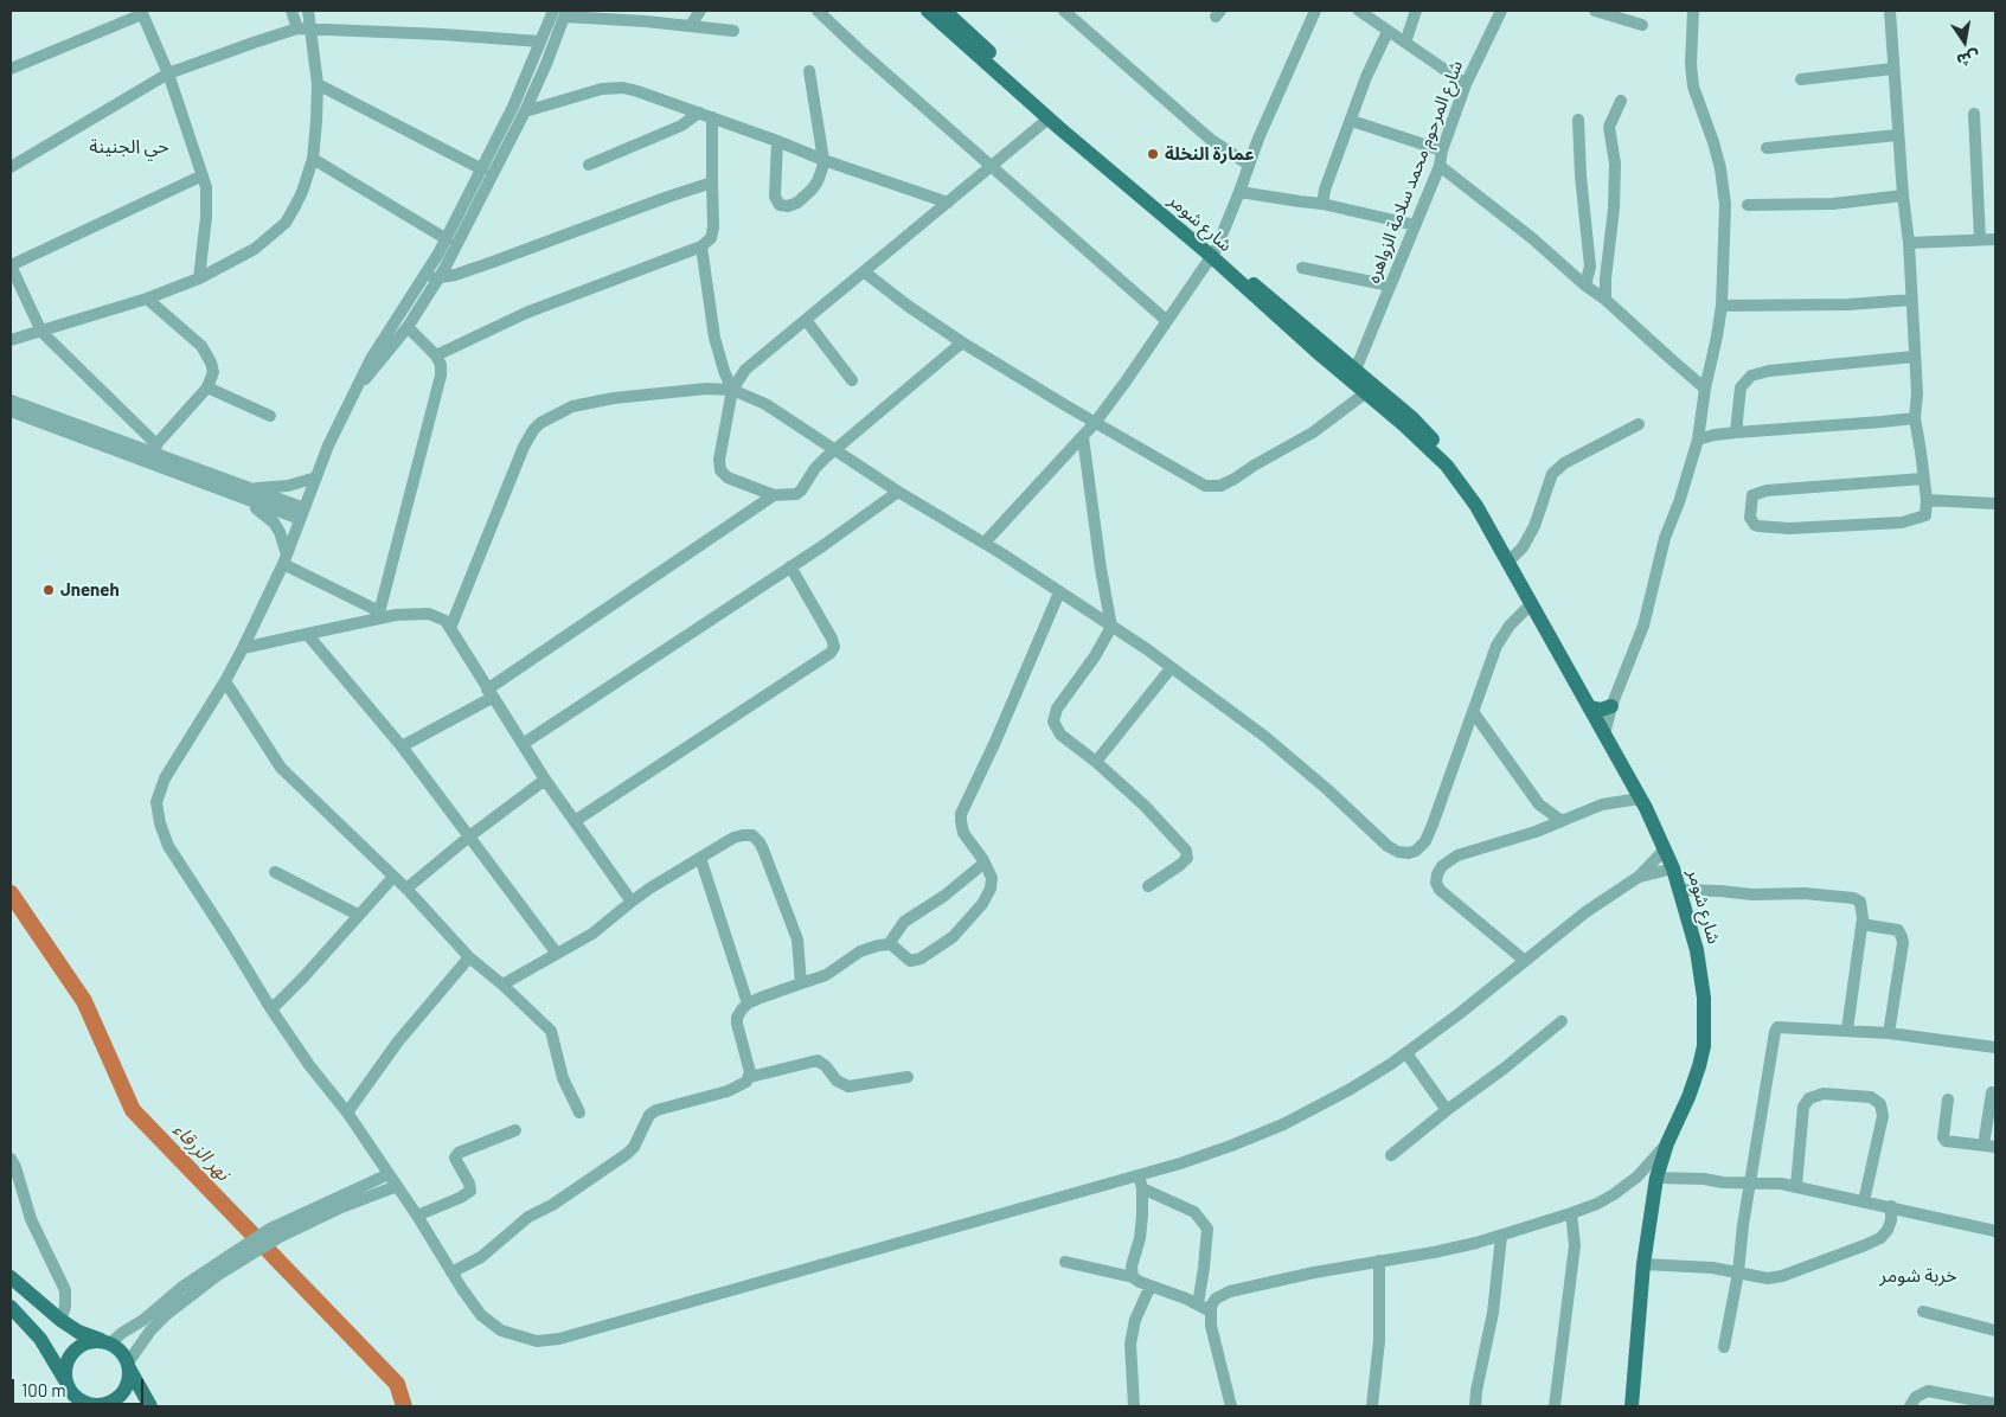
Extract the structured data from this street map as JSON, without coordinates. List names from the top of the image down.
{
  "streets": {
    "main road": ["شارع شومر"],
    "street": ["شارع المرحوم محمد سلامة الزواهره"]
  },
  "crossings": [
    ["شارع المرحوم محمد سلامة الزواهره", "شارع شومر"]
  ],
  "districts": ["حي الجنينة", "خربة شومر"],
  "water": ["نهر الزرقاء"],
  "places": ["عمارة النخلة", "Jneneh"],
  "scale_bar": "100 m",
  "north": "bottom"
}
